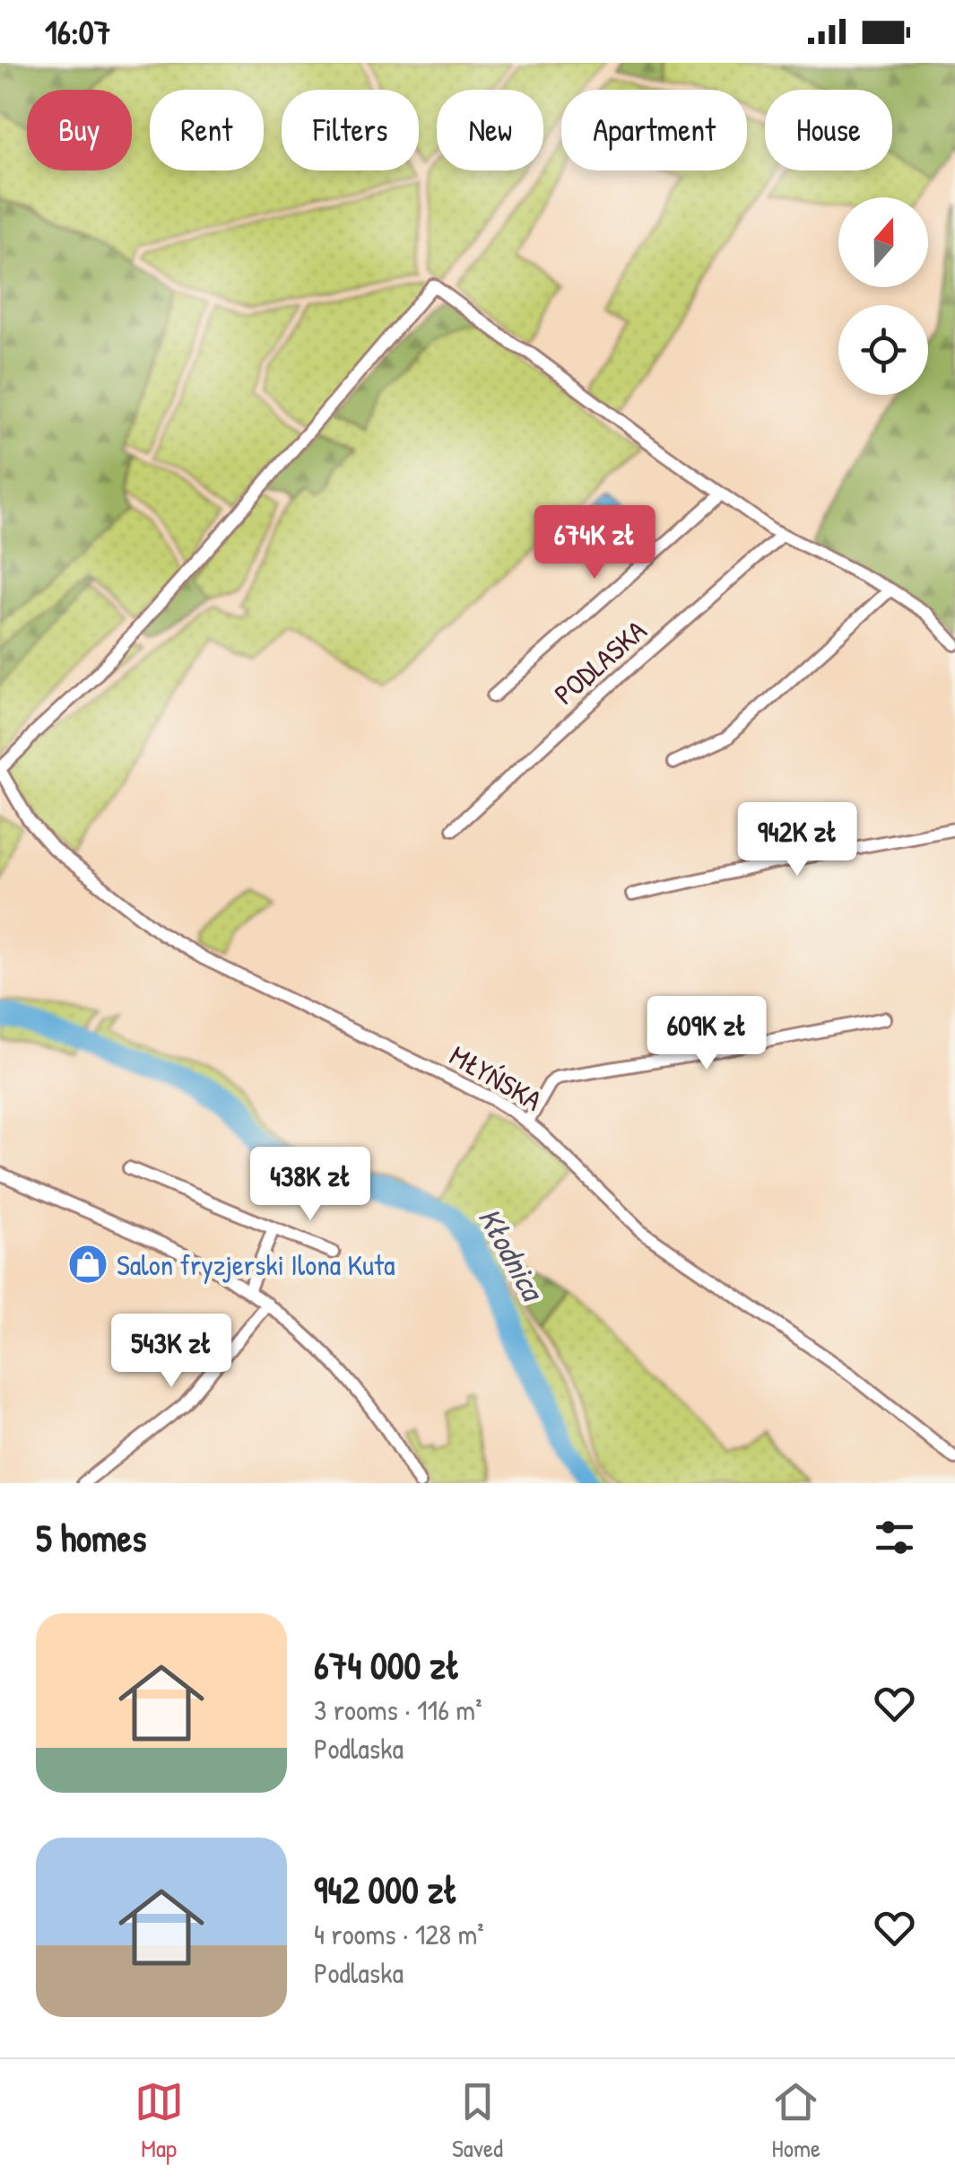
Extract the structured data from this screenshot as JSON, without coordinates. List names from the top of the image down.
{
  "streets": {
    "street": ["PODLASKA", "MŁYŃSKA"]
  },
  "water": ["Kłodnica"],
  "places": {
    "shop": ["Salon fryzjerski Ilona Kuta"]
  },
  "north": "top",
  "page": {
    "status": "16:07",
    "chip": [
      "Buy",
      "Rent",
      "Filters",
      "New",
      "Apartment",
      "House"
    ],
    "price": [
      "674K zł",
      "942K zł",
      "609K zł",
      "438K zł",
      "543K zł"
    ],
    "heading": "5 homes",
    "list": [
      {
        "name": "674 000 zł",
        "note": "3 rooms · 116 m² · Podlaska"
      },
      {
        "name": "942 000 zł",
        "note": "4 rooms · 128 m² · Podlaska"
      }
    ],
    "tabs": ["Map", "Saved", "Home"]
  }
}
